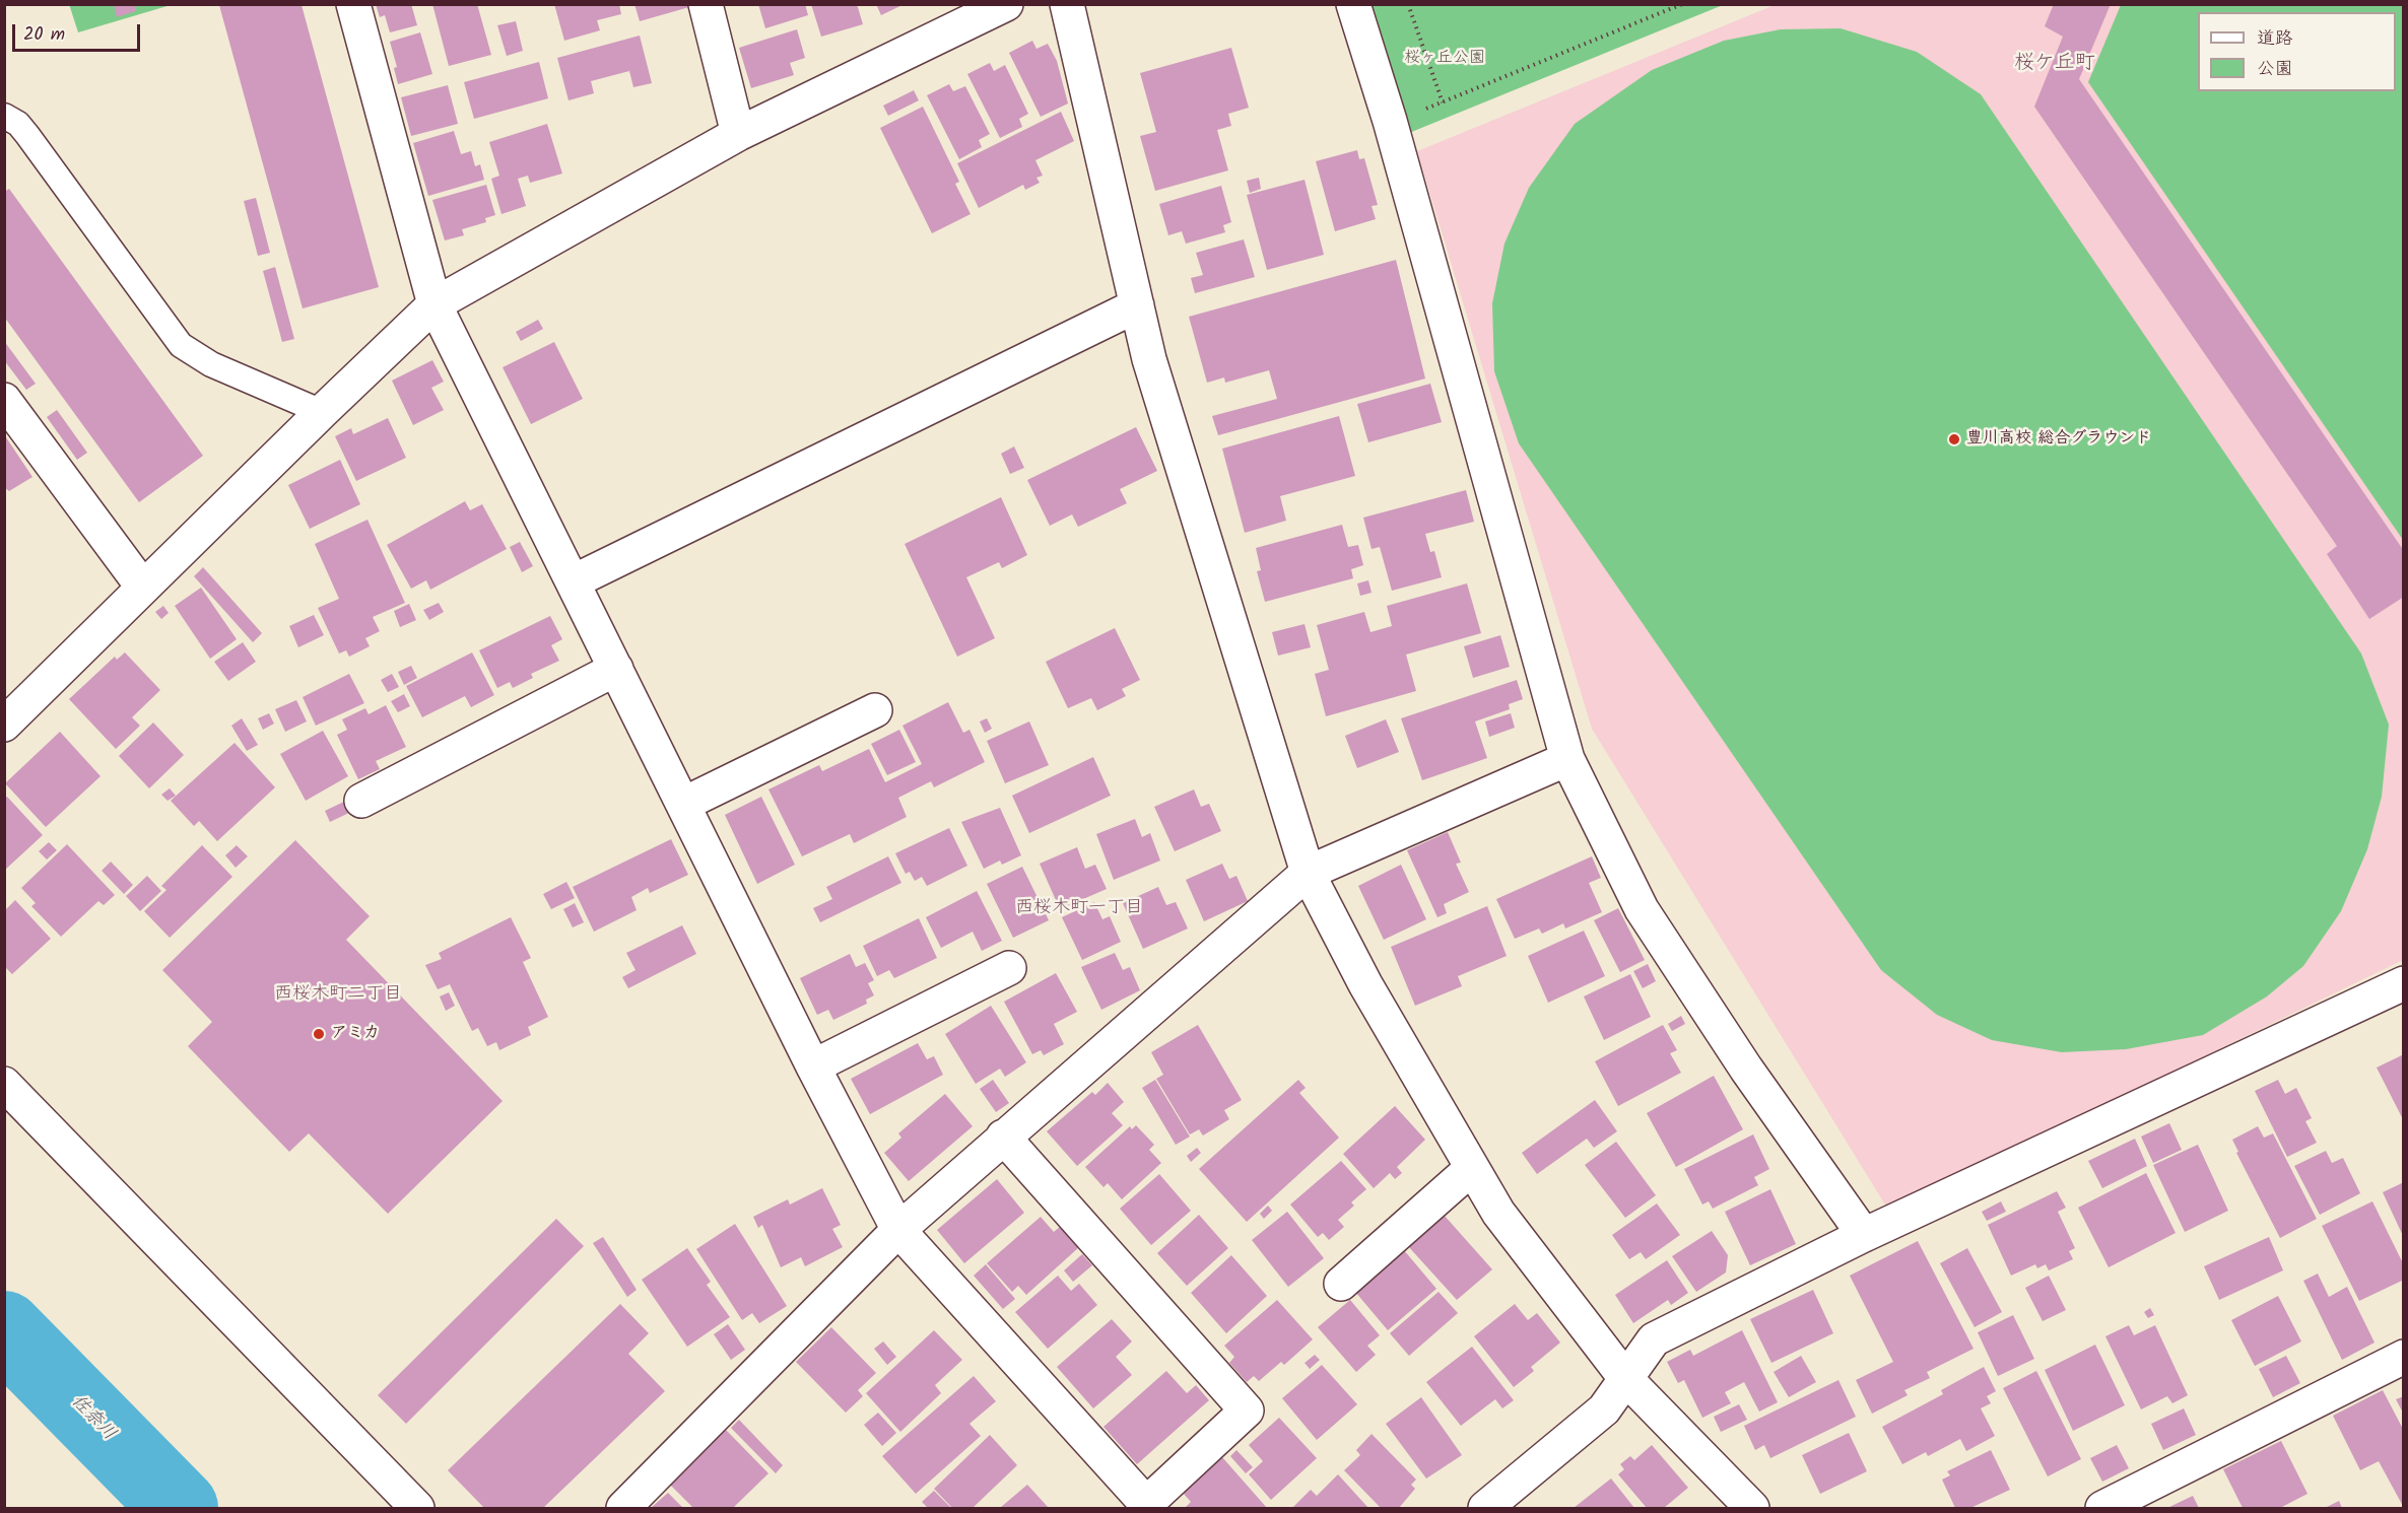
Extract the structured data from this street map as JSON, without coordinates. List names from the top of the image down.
{
  "districts": ["桜ケ丘町", "西桜木町一丁目", "西桜木町二丁目"],
  "water": ["佐奈川"],
  "parks": ["桜ヶ丘公園"],
  "places": ["豊川高校 総合グラウンド", "アミカ"],
  "legend": ["道路", "公園"],
  "scale_bar": "20 m"
}
